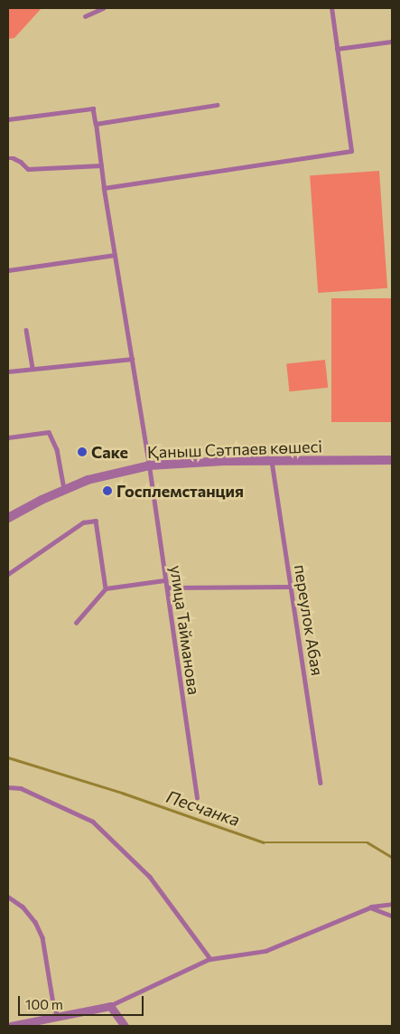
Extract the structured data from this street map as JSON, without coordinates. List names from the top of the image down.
{
  "streets": {
    "street": ["Қаныш Сәтпаев көшесі"],
    "lane": ["переулок Абая", "улица Тайманова"]
  },
  "crossings": [
    ["Қаныш Сәтпаев көшесі", "переулок Абая"],
    ["Қаныш Сәтпаев көшесі", "улица Тайманова"]
  ],
  "water": ["Песчанка"],
  "places": ["Саке", "Госплемстанция"],
  "scale_bar": "100 m"
}
